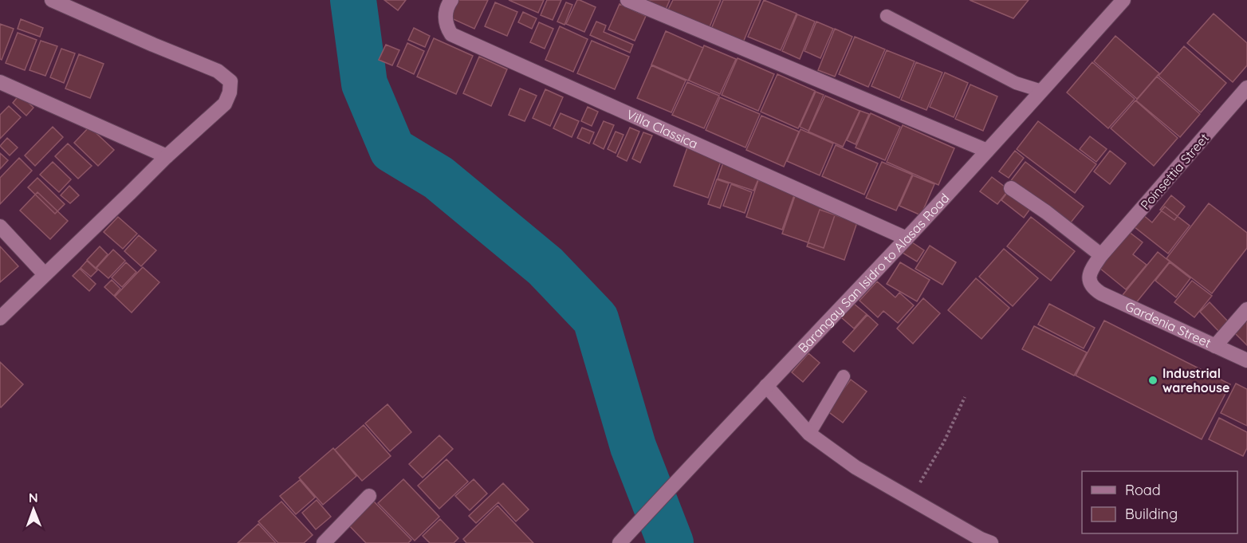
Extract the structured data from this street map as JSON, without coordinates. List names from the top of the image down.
{
  "streets": {
    "street": [
      "Villa Classica",
      "Poinsettia Street",
      "Barangay San Isidro to Alasas Road",
      "Gardenia Street"
    ]
  },
  "crossings": [
    ["Villa Classica", "Barangay San Isidro to Alasas Road"],
    ["Poinsettia Street", "Gardenia Street"]
  ],
  "places": ["Industrial warehouse"],
  "legend": ["Road", "Building"],
  "north": "top"
}
